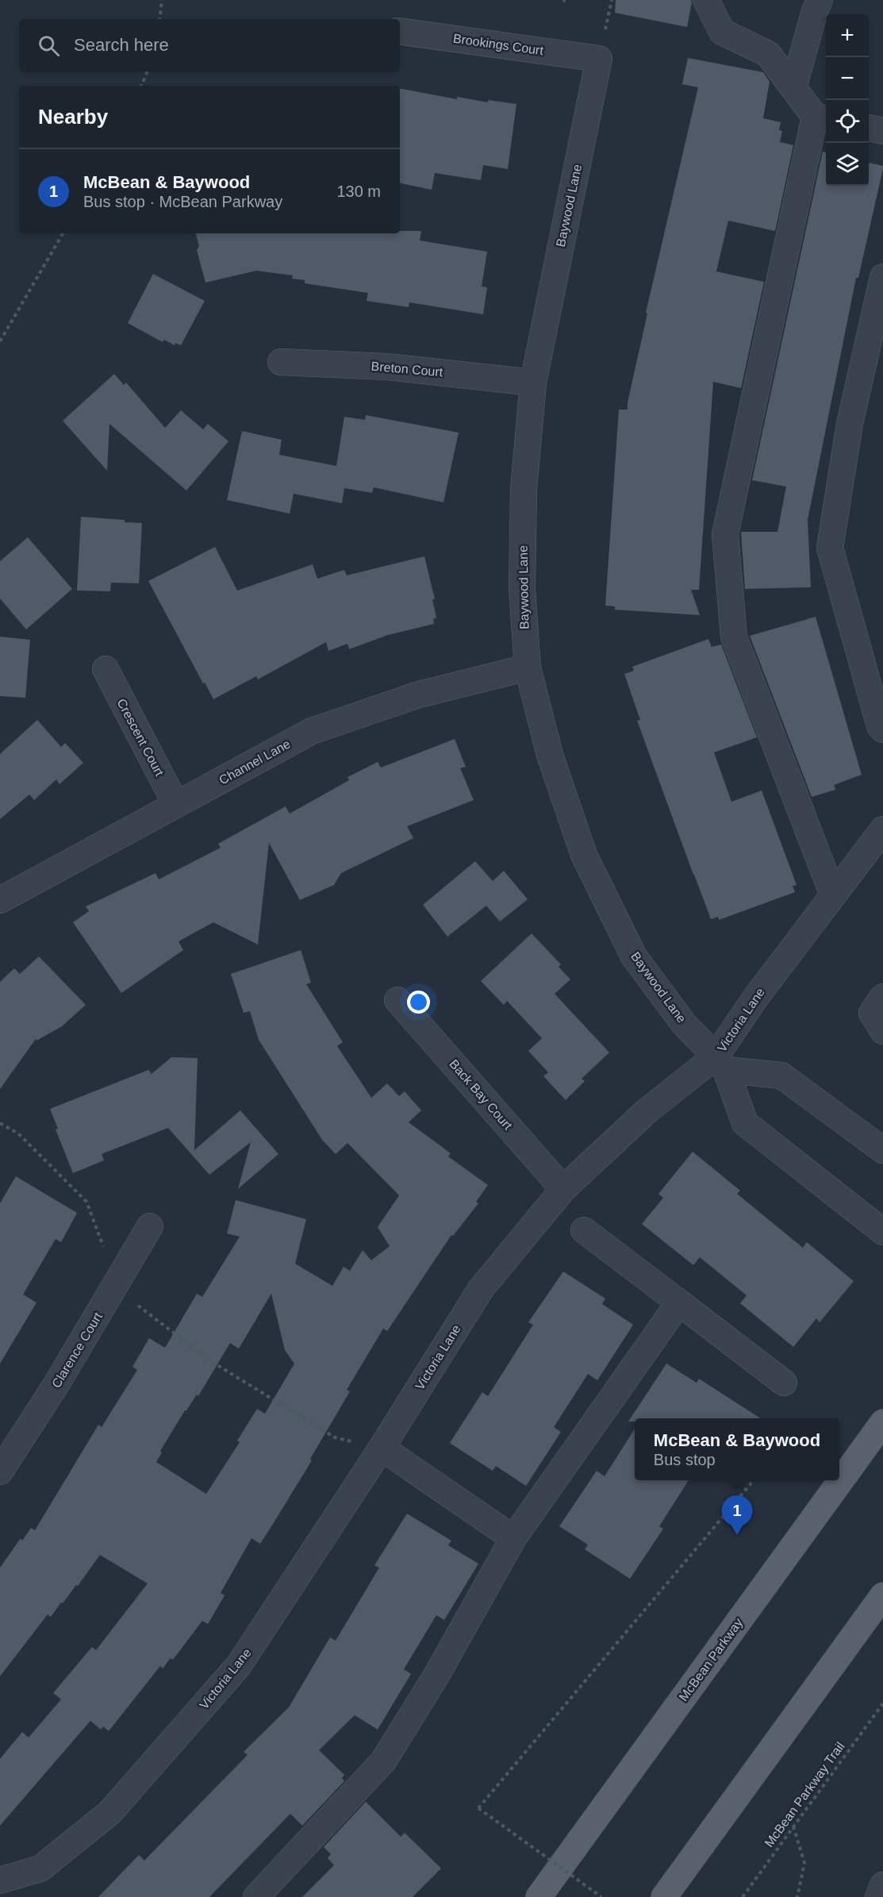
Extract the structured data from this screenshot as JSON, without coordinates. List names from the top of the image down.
{
  "streets": {
    "main road": ["McBean Parkway"],
    "street": [
      "Brookings Court",
      "Baywood Lane",
      "Breton Court",
      "Crescent Court",
      "Channel Lane",
      "Victoria Lane",
      "Back Bay Court",
      "Clarence Court"
    ],
    "path": ["McBean Parkway Trail"]
  },
  "crossings": [
    ["Brookings Court", "Baywood Lane"],
    ["Baywood Lane", "Breton Court"],
    ["Baywood Lane", "Channel Lane"],
    ["Baywood Lane", "Victoria Lane"],
    ["Crescent Court", "Channel Lane"],
    ["Victoria Lane", "Back Bay Court"]
  ],
  "page": {
    "map_buttons": ["+", "−"],
    "search": "Search here",
    "heading": "Nearby",
    "list": [
      {
        "mark": "1",
        "name": "McBean & Baywood",
        "note": "Bus stop · McBean Parkway",
        "value": "130 m"
      }
    ],
    "popup": ["McBean & Baywood", "Bus stop"],
    "pins": "1"
  }
}
